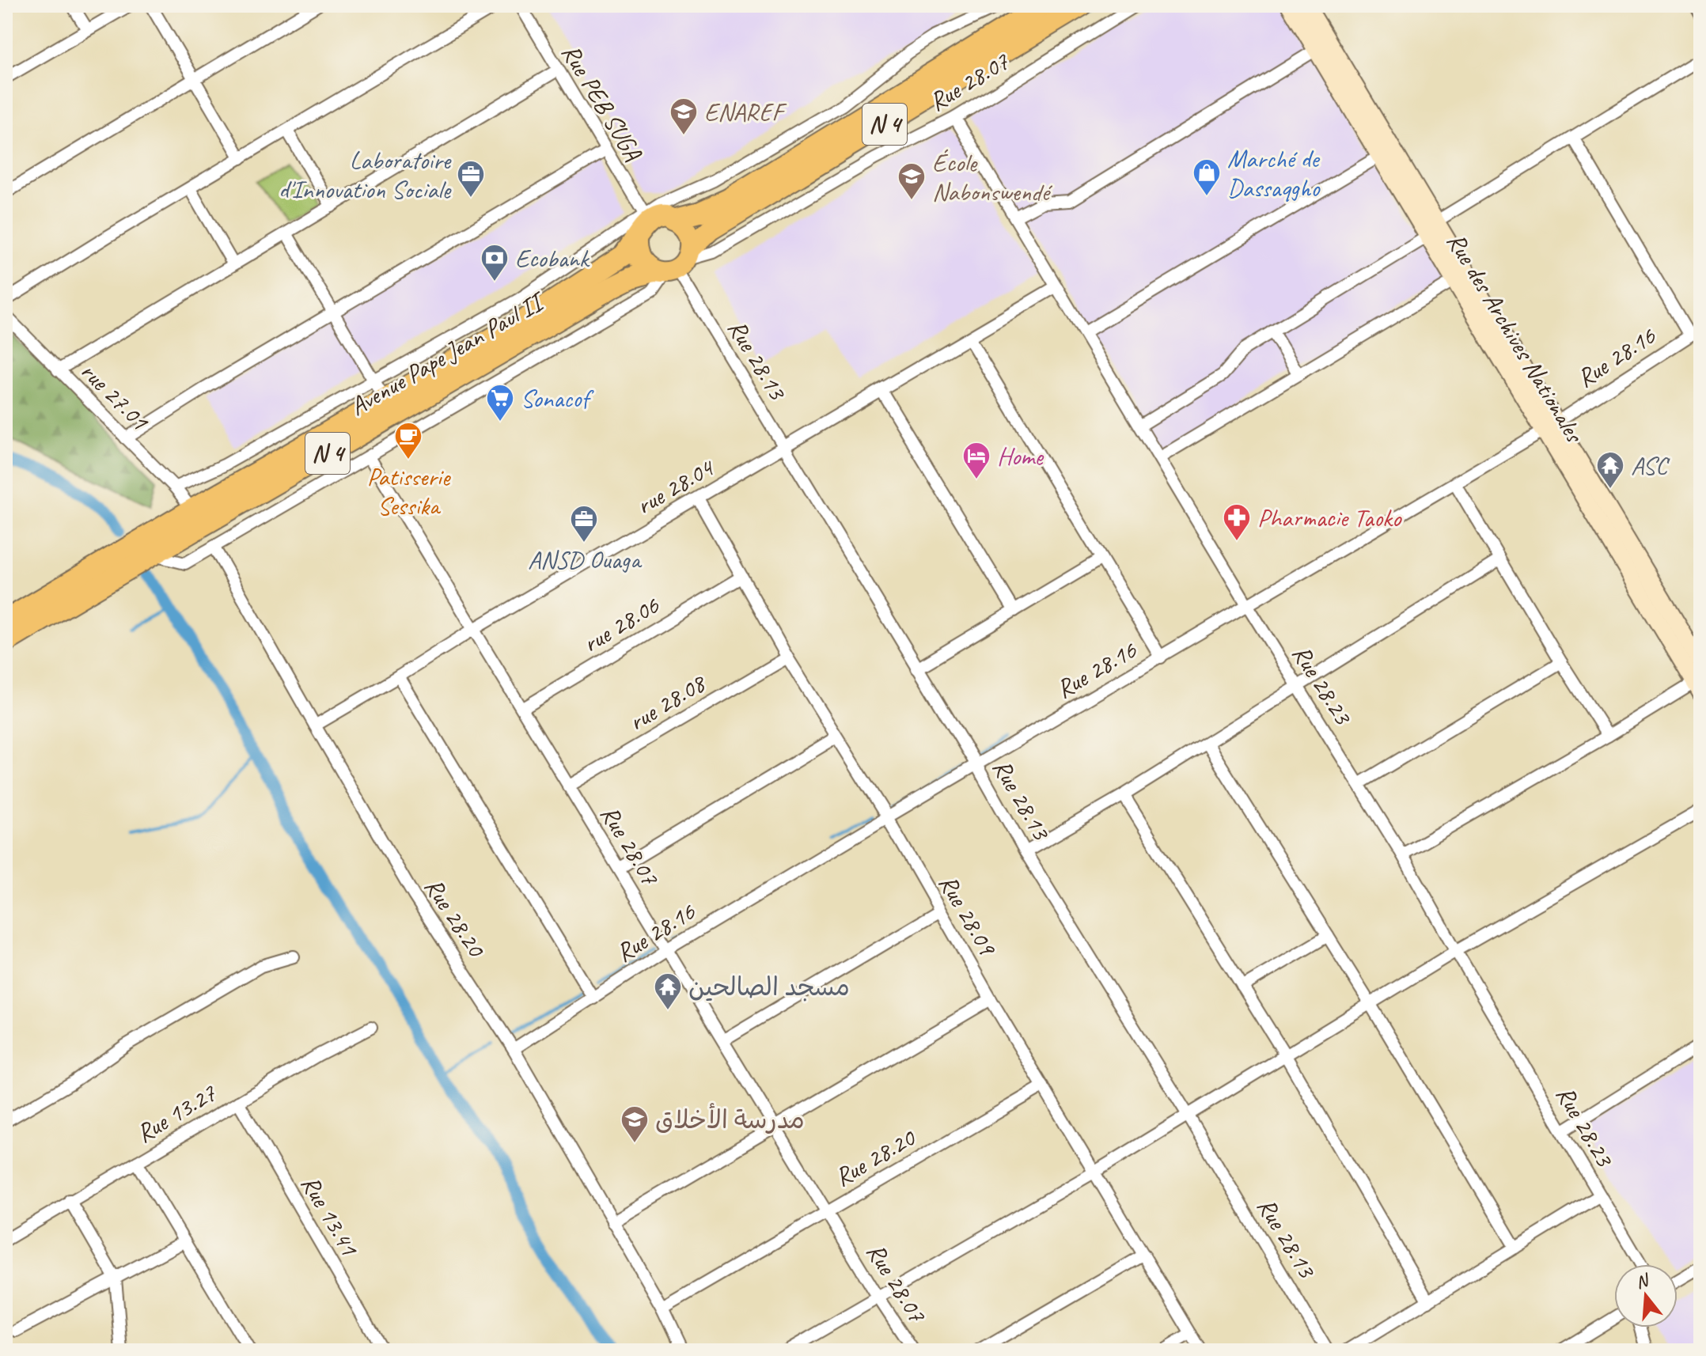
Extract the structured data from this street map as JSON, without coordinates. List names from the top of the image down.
{
  "streets": {
    "highway": ["N 4", "Avenue Pape Jean Paul II"],
    "street": [
      "Rue 28.07",
      "Rue PEB SUGA",
      "Rue des Archives Nationales",
      "Rue 28.16",
      "Rue 28.13",
      "rue 27.01",
      "rue 28.04",
      "rue 28.06",
      "Rue 28.23",
      "rue 28.08",
      "Rue 28.09",
      "Rue 28.20",
      "Rue 13.27",
      "Rue 13.41"
    ]
  },
  "crossings": [
    ["Rue 28.07", "Rue PEB SUGA"],
    ["Rue 28.07", "N 4"],
    ["Rue 28.07", "Avenue Pape Jean Paul II"],
    ["Rue 28.07", "Rue 28.16"],
    ["Rue 28.07", "Rue 28.13"],
    ["Rue 28.07", "rue 28.04"],
    ["Rue 28.07", "rue 28.06"],
    ["Rue 28.07", "Rue 28.23"],
    ["Rue 28.07", "rue 28.08"],
    ["Rue 28.07", "Rue 28.20"],
    ["Rue PEB SUGA", "N 4"],
    ["Rue PEB SUGA", "Avenue Pape Jean Paul II"],
    ["Rue PEB SUGA", "Rue 28.13"],
    ["N 4", "Avenue Pape Jean Paul II"],
    ["N 4", "Rue 28.13"],
    ["Rue des Archives Nationales", "Rue 28.16"],
    ["Avenue Pape Jean Paul II", "Rue 28.13"],
    ["Avenue Pape Jean Paul II", "rue 27.01"],
    ["Rue 28.16", "Rue 28.13"],
    ["Rue 28.16", "Rue 28.23"],
    ["Rue 28.16", "Rue 28.09"],
    ["Rue 28.16", "Rue 28.20"],
    ["Rue 28.13", "rue 28.04"],
    ["rue 28.04", "Rue 28.23"],
    ["rue 28.04", "Rue 28.09"],
    ["rue 28.04", "Rue 28.20"],
    ["rue 28.06", "Rue 28.09"],
    ["rue 28.08", "Rue 28.09"],
    ["Rue 28.09", "Rue 28.20"],
    ["Rue 13.27", "Rue 13.41"]
  ],
  "places": {
    "school or university": ["ENAREF", "École Nabonswendé", "مدرسة الأخلاق"],
    "shop": ["Marché de Dassaqgho"],
    "office": ["Laboratoire d'Innovation Sociale", "ANSD Ouaga"],
    "bank": ["Ecobank"],
    "supermarket": ["Sonacof"],
    "cafe": ["Patisserie Sessika"],
    "hotel": ["Home"],
    "temple": ["ASC", "مسجد الصالحين"],
    "pharmacy": ["Pharmacie Taoko"]
  },
  "north": "top"
}
